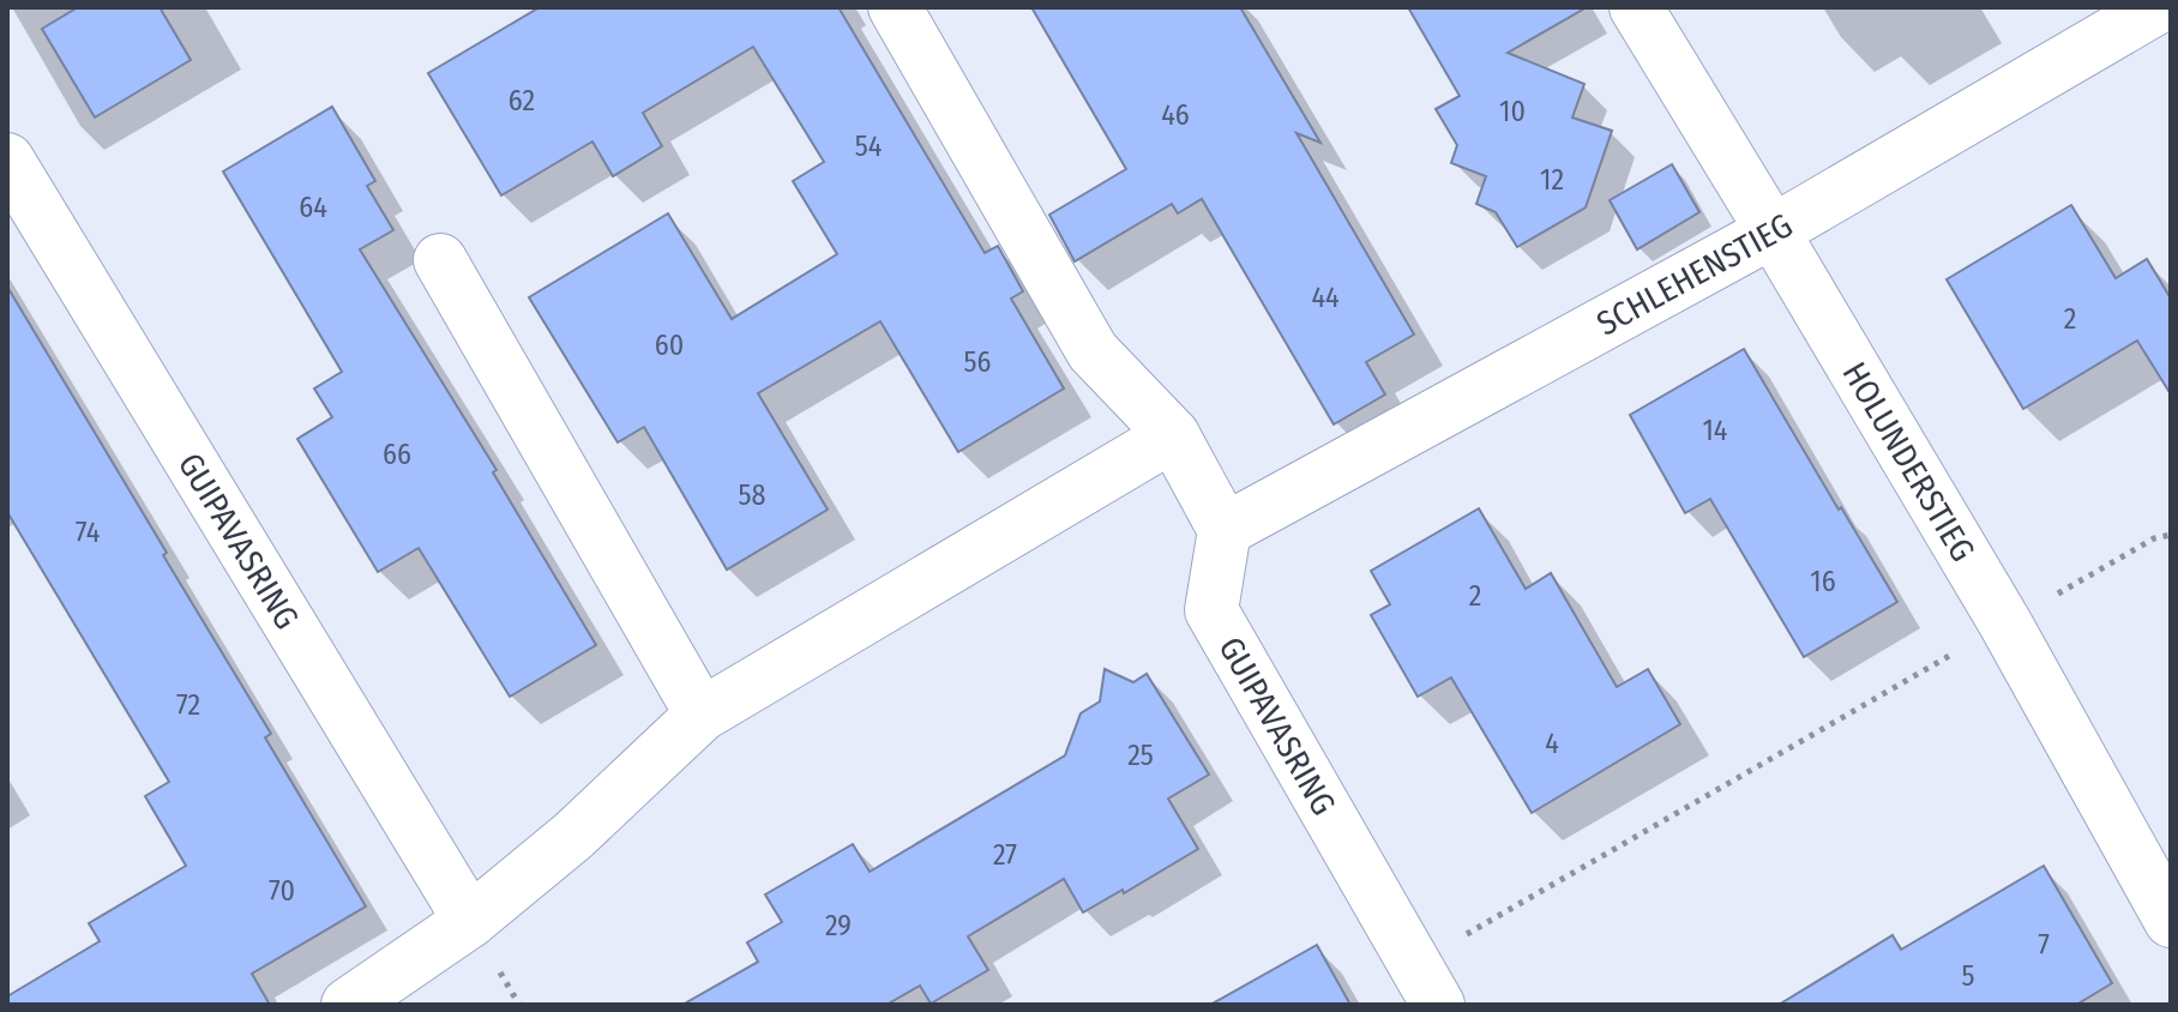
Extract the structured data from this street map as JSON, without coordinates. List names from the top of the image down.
{
  "streets": {
    "street": ["SCHLEHENSTIEG", "HOLUNDERSTIEG", "GUIPAVASRING"]
  },
  "crossings": [
    ["SCHLEHENSTIEG", "HOLUNDERSTIEG"],
    ["SCHLEHENSTIEG", "GUIPAVASRING"]
  ],
  "house_numbers": [
    "62",
    "10",
    "46",
    "54",
    "12",
    "64",
    "44",
    "2",
    "60",
    "56",
    "14",
    "66",
    "58",
    "74",
    "16",
    "2",
    "72",
    "4",
    "25",
    "27",
    "70",
    "29",
    "7",
    "5"
  ]
}
